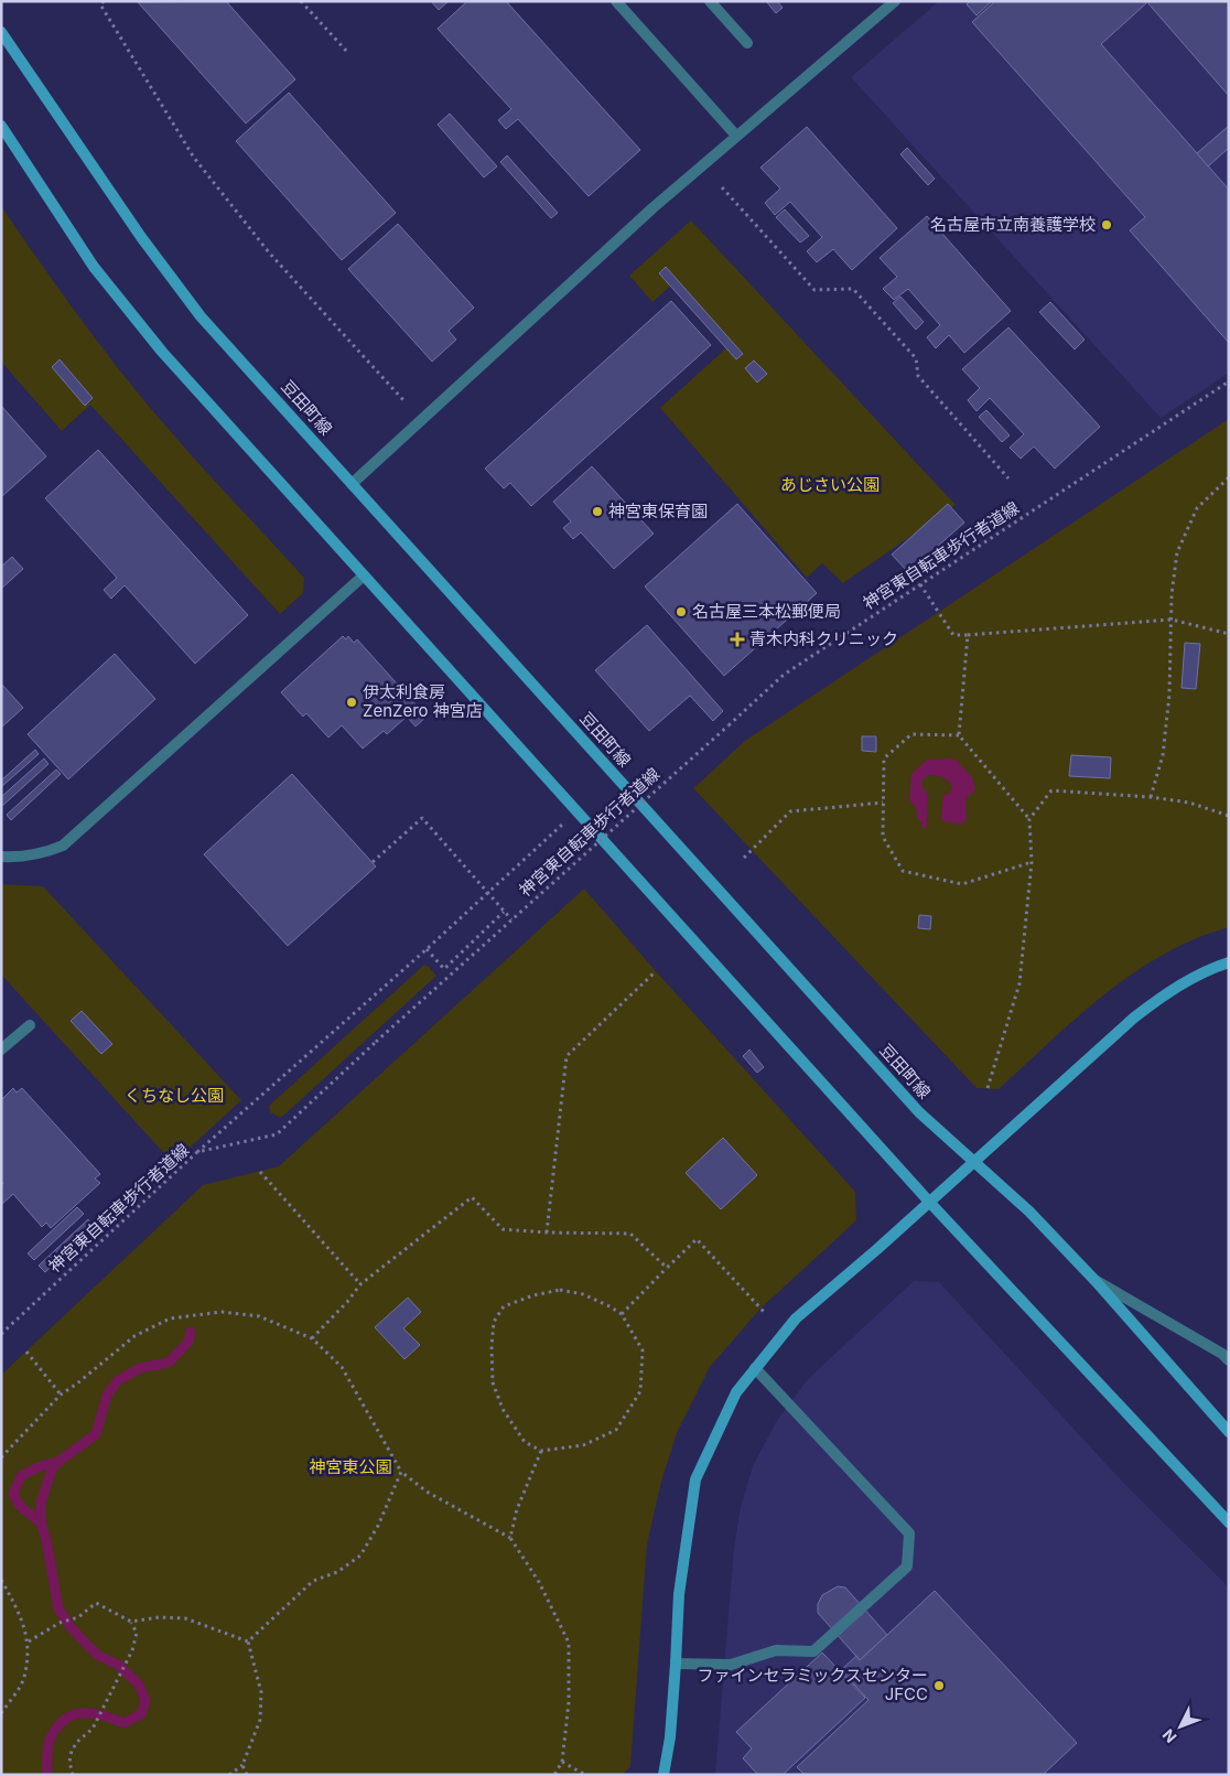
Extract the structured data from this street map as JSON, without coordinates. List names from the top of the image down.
{
  "streets": {
    "street": ["豆田町線"],
    "path": ["神宮東自転車歩行者道線"]
  },
  "parks": ["あじさい公園", "くちなし公園", "神宮東公園"],
  "places": {
    "other": [
      "名古屋市立南養護学校",
      "神宮東保育園",
      "名古屋三本松郵便局",
      "伊太利食房 ZenZero 神宮店",
      "ファインセラミックスセンター JFCC"
    ],
    "health": ["青木内科クリニック"]
  },
  "north": "bottom left"
}
